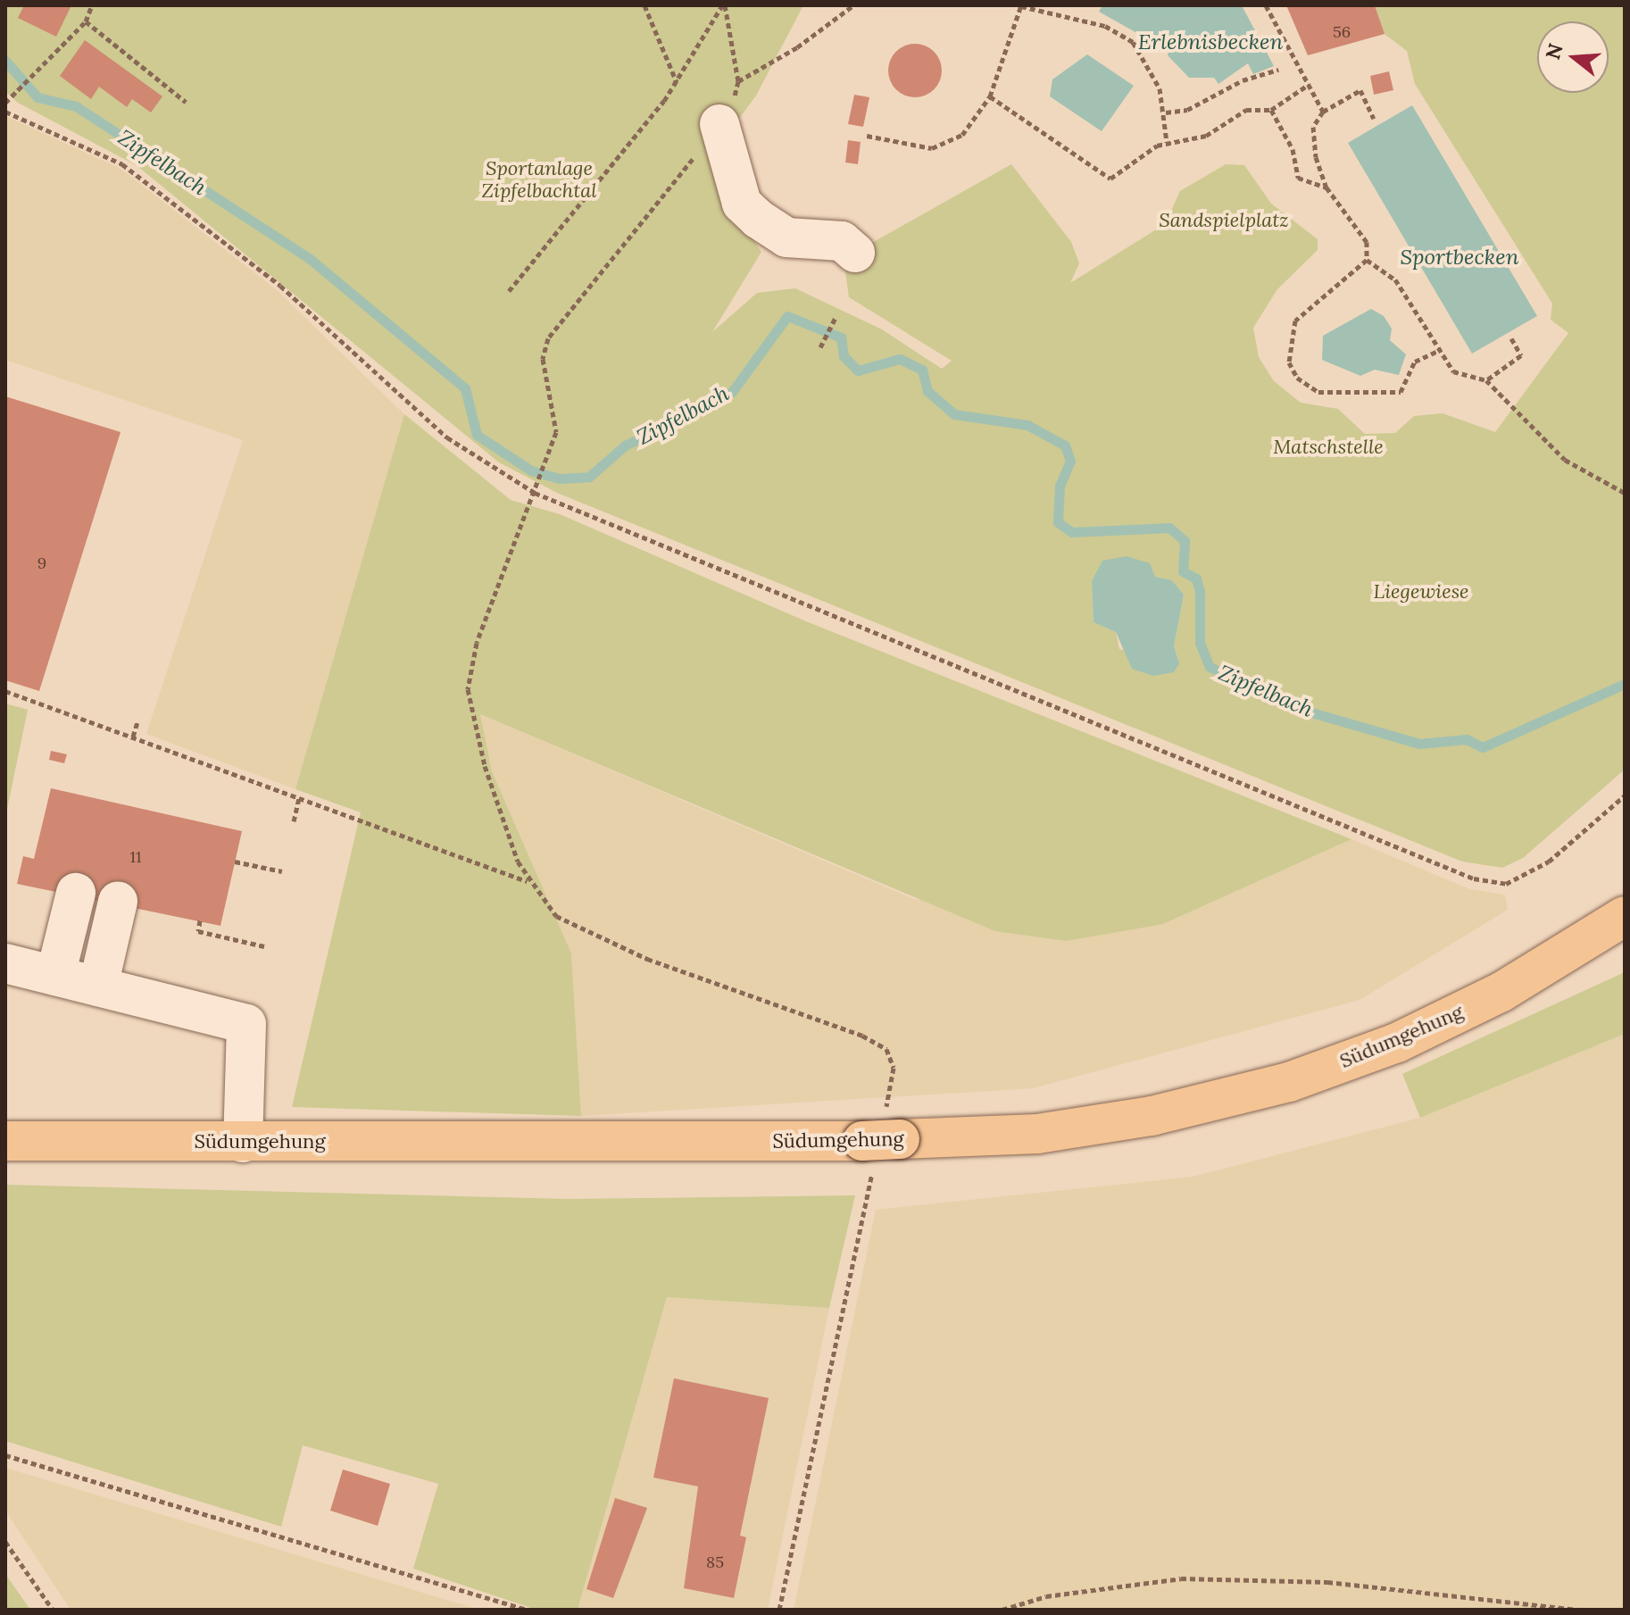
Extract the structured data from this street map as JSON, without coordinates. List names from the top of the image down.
{
  "streets": {
    "main road": ["Südumgehung"]
  },
  "water": ["Erlebnisbecken", "Zipfelbach", "Sportbecken"],
  "parks": [
    "Sportanlage Zipfelbachtal",
    "Sandspielplatz",
    "Matschstelle",
    "Liegewiese"
  ],
  "house_numbers": [
    "56",
    "9",
    "11",
    "85"
  ],
  "north": "left"
}
